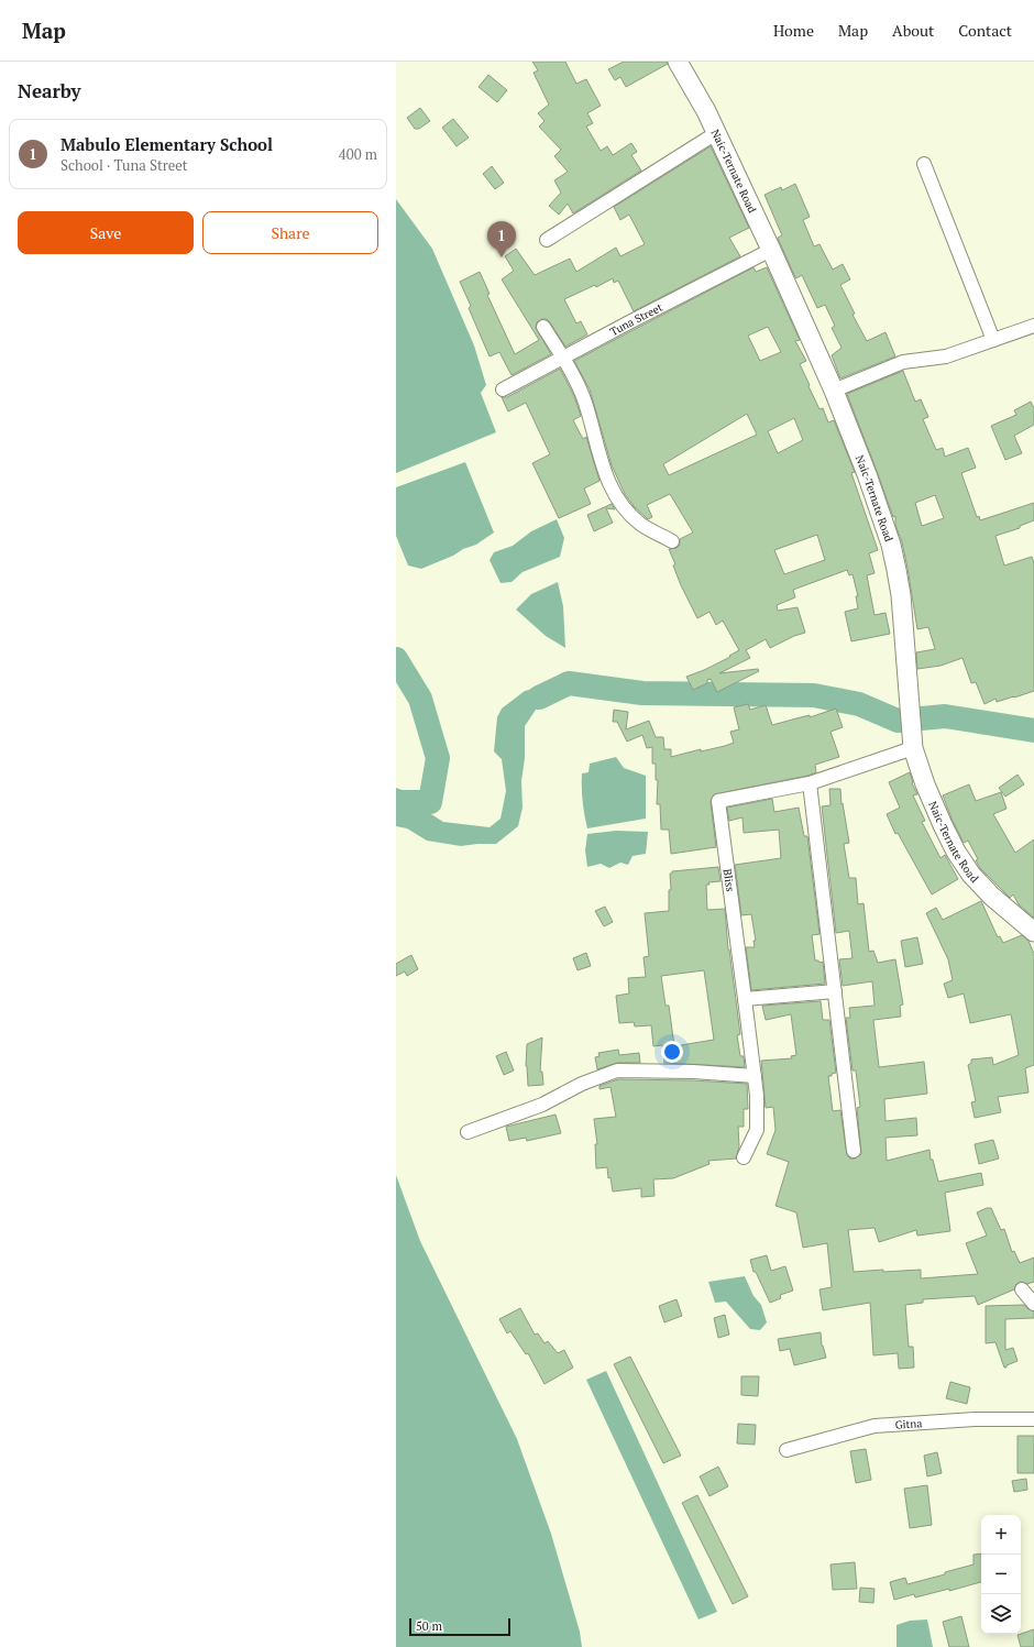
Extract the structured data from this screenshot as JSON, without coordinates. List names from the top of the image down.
{
  "streets": {
    "main road": ["Naic-Ternate Road"],
    "street": ["Tuna Street", "Bliss", "Gitna"]
  },
  "crossings": [
    ["Naic-Ternate Road", "Tuna Street"],
    ["Naic-Ternate Road", "Bliss"]
  ],
  "scale_bar": "50 m",
  "page": {
    "header": "Map",
    "nav": [
      "Home",
      "Map",
      "About",
      "Contact"
    ],
    "heading": "Nearby",
    "list": [
      {
        "mark": "1",
        "name": "Mabulo Elementary School",
        "note": "School · Tuna Street",
        "value": "400 m"
      }
    ],
    "buttons": ["Save", "Share"],
    "pins": "1",
    "map_buttons": ["+", "−"],
    "scale": "50 m"
  }
}
